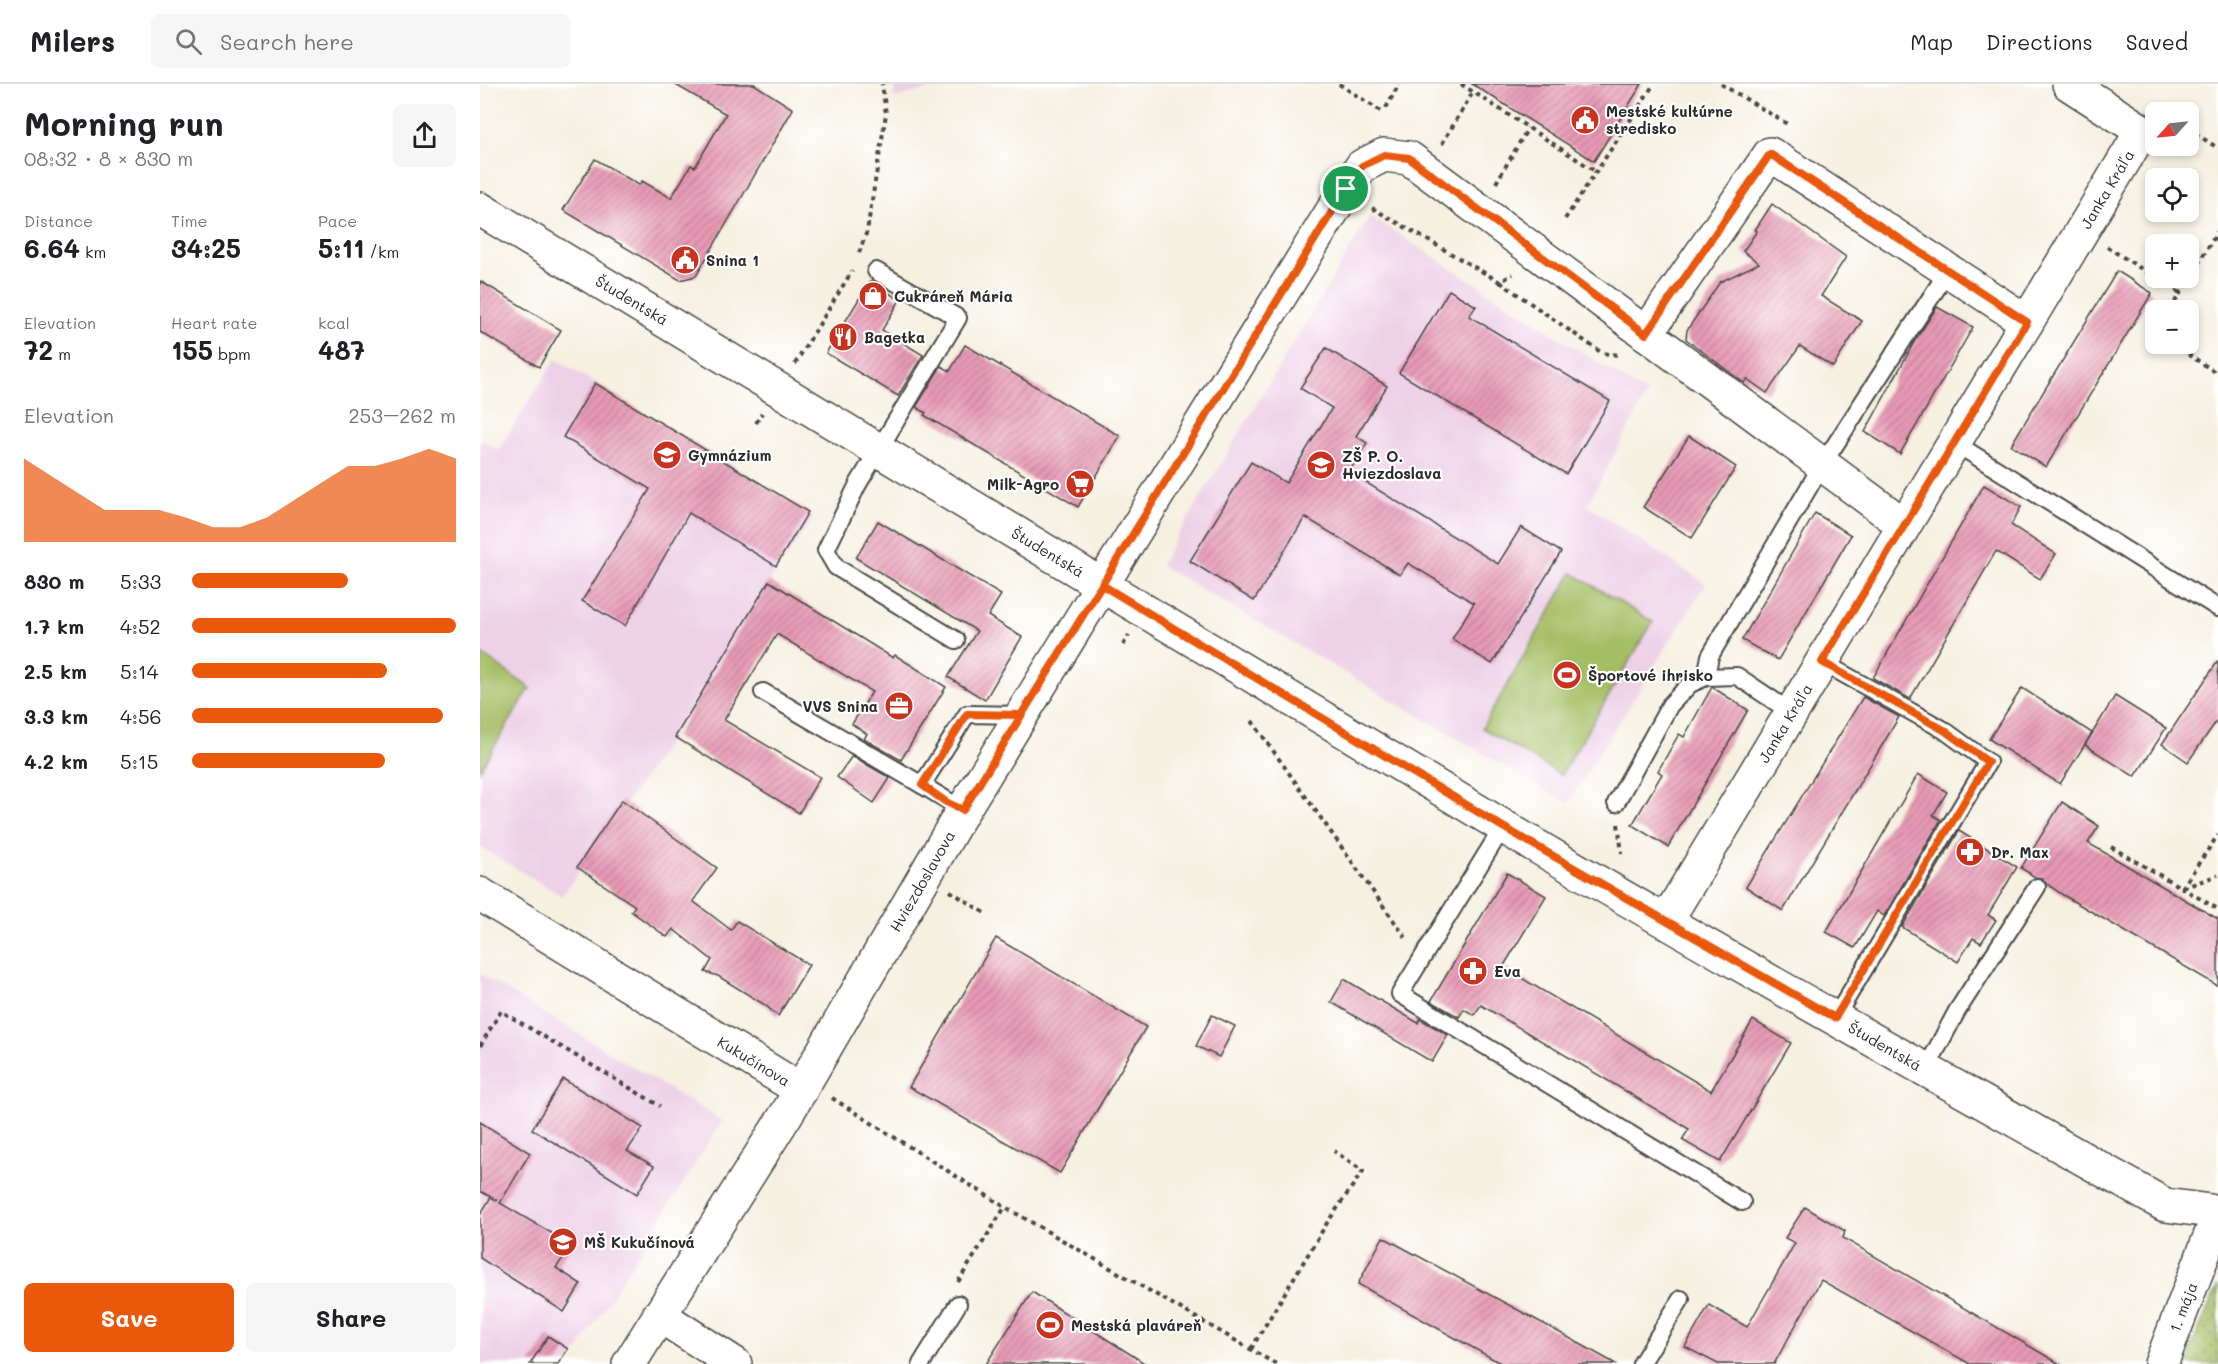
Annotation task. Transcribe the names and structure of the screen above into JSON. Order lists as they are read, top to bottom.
{
  "streets": {
    "street": [
      "Janka Kráľa",
      "Študentská",
      "Hviezdoslavova",
      "Kukučínova",
      "1. mája"
    ]
  },
  "crossings": [
    ["Janka Kráľa", "Študentská"],
    ["Študentská", "Hviezdoslavova"],
    ["Študentská", "1. mája"],
    ["Hviezdoslavova", "Kukučínova"]
  ],
  "places": {
    "public building": ["Mestské kultúrne stredisko", "Snina 1"],
    "shop": ["Cukráreň Mária"],
    "restaurant": ["Bagetka"],
    "school or university": ["Gymnázium", "ZŠ P. O. Hviezdoslava", "MŠ Kukučínová"],
    "supermarket": ["Milk-Agro"],
    "sports": ["Športové ihrisko", "Mestská plaváreň"],
    "office": ["VVS Snina"],
    "pharmacy": ["Dr. Max", "Eva"]
  },
  "north": "bottom left",
  "page": {
    "header": "Milers",
    "search": "Search here",
    "nav": ["Map", "Directions", "Saved"],
    "heading": ["Morning run", "08:32 · 8 × 830 m"],
    "map_buttons": ["+", "−"],
    "stats": [
      ["Distance", "6.64 km"],
      ["Time", "34:25"],
      ["Pace", "5:11 /km"],
      ["Elevation", "72 m"],
      ["Heart rate", "155 bpm"],
      ["kcal", "487"]
    ],
    "chart": ["Elevation", "253–262 m"],
    "list": [
      {
        "name": "830 m",
        "note": "5:33"
      },
      {
        "name": "1.7 km",
        "note": "4:52"
      },
      {
        "name": "2.5 km",
        "note": "5:14"
      },
      {
        "name": "3.3 km",
        "note": "4:56"
      },
      {
        "name": "4.2 km",
        "note": "5:15"
      }
    ],
    "buttons": ["Save", "Share"]
  }
}
